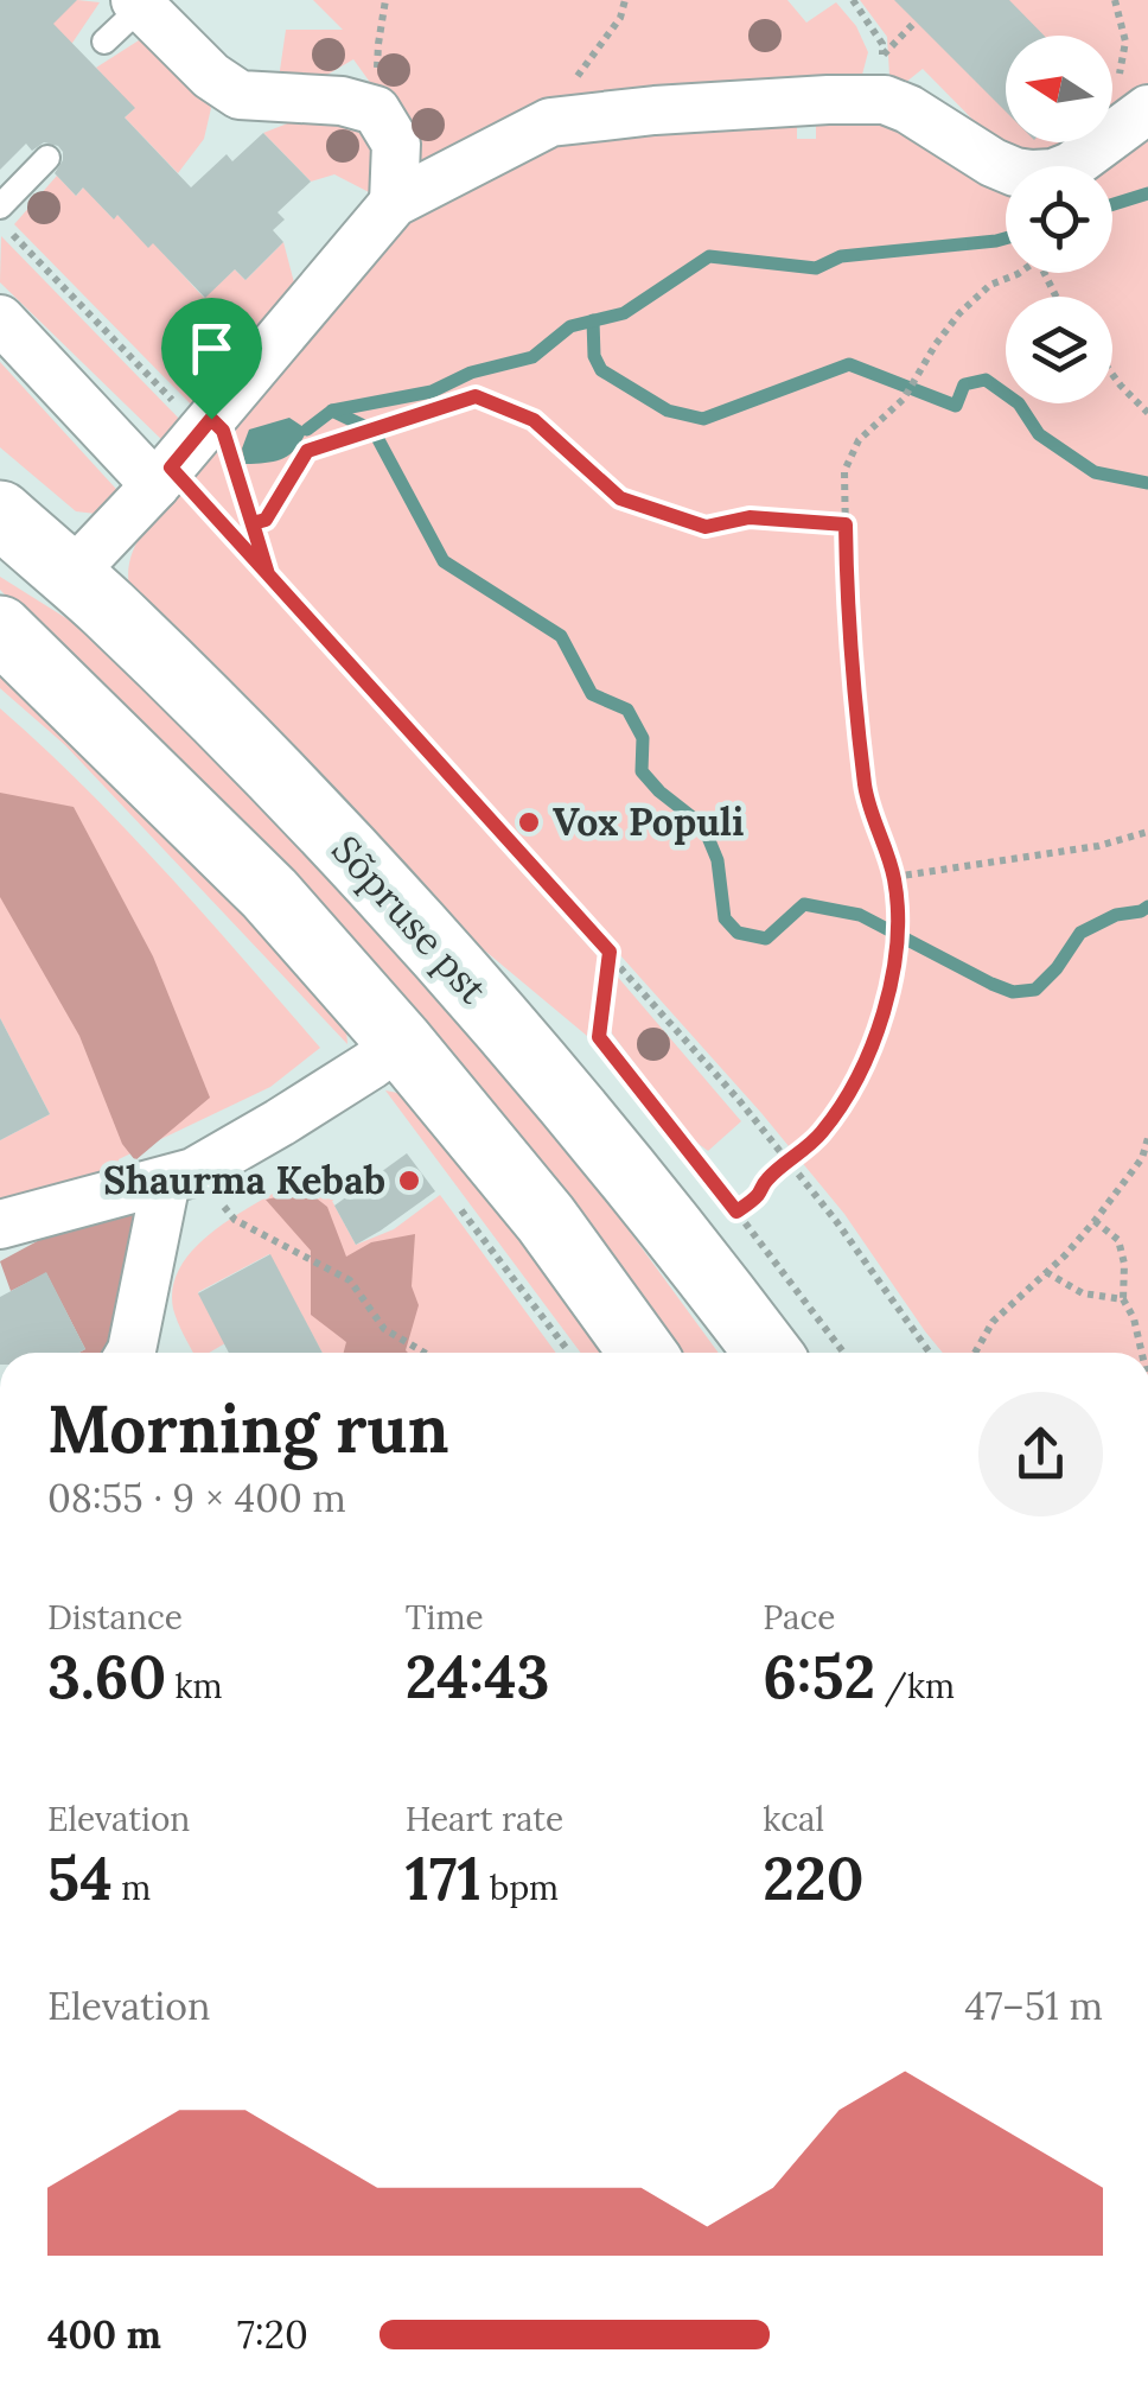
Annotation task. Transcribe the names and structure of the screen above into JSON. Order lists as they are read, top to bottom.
{
  "streets": {
    "main road": ["Sõpruse pst"]
  },
  "places": ["Vox Populi", "Shaurma Kebab"],
  "north": "left",
  "page": {
    "heading": ["Morning run", "08:55 · 9 × 400 m"],
    "stats": [
      ["Distance", "3.60 km"],
      ["Time", "24:43"],
      ["Pace", "6:52 /km"],
      ["Elevation", "54 m"],
      ["Heart rate", "171 bpm"],
      ["kcal", "220"]
    ],
    "chart": ["Elevation", "47–51 m"],
    "list": [
      {
        "name": "400 m",
        "note": "7:20"
      }
    ]
  }
}
